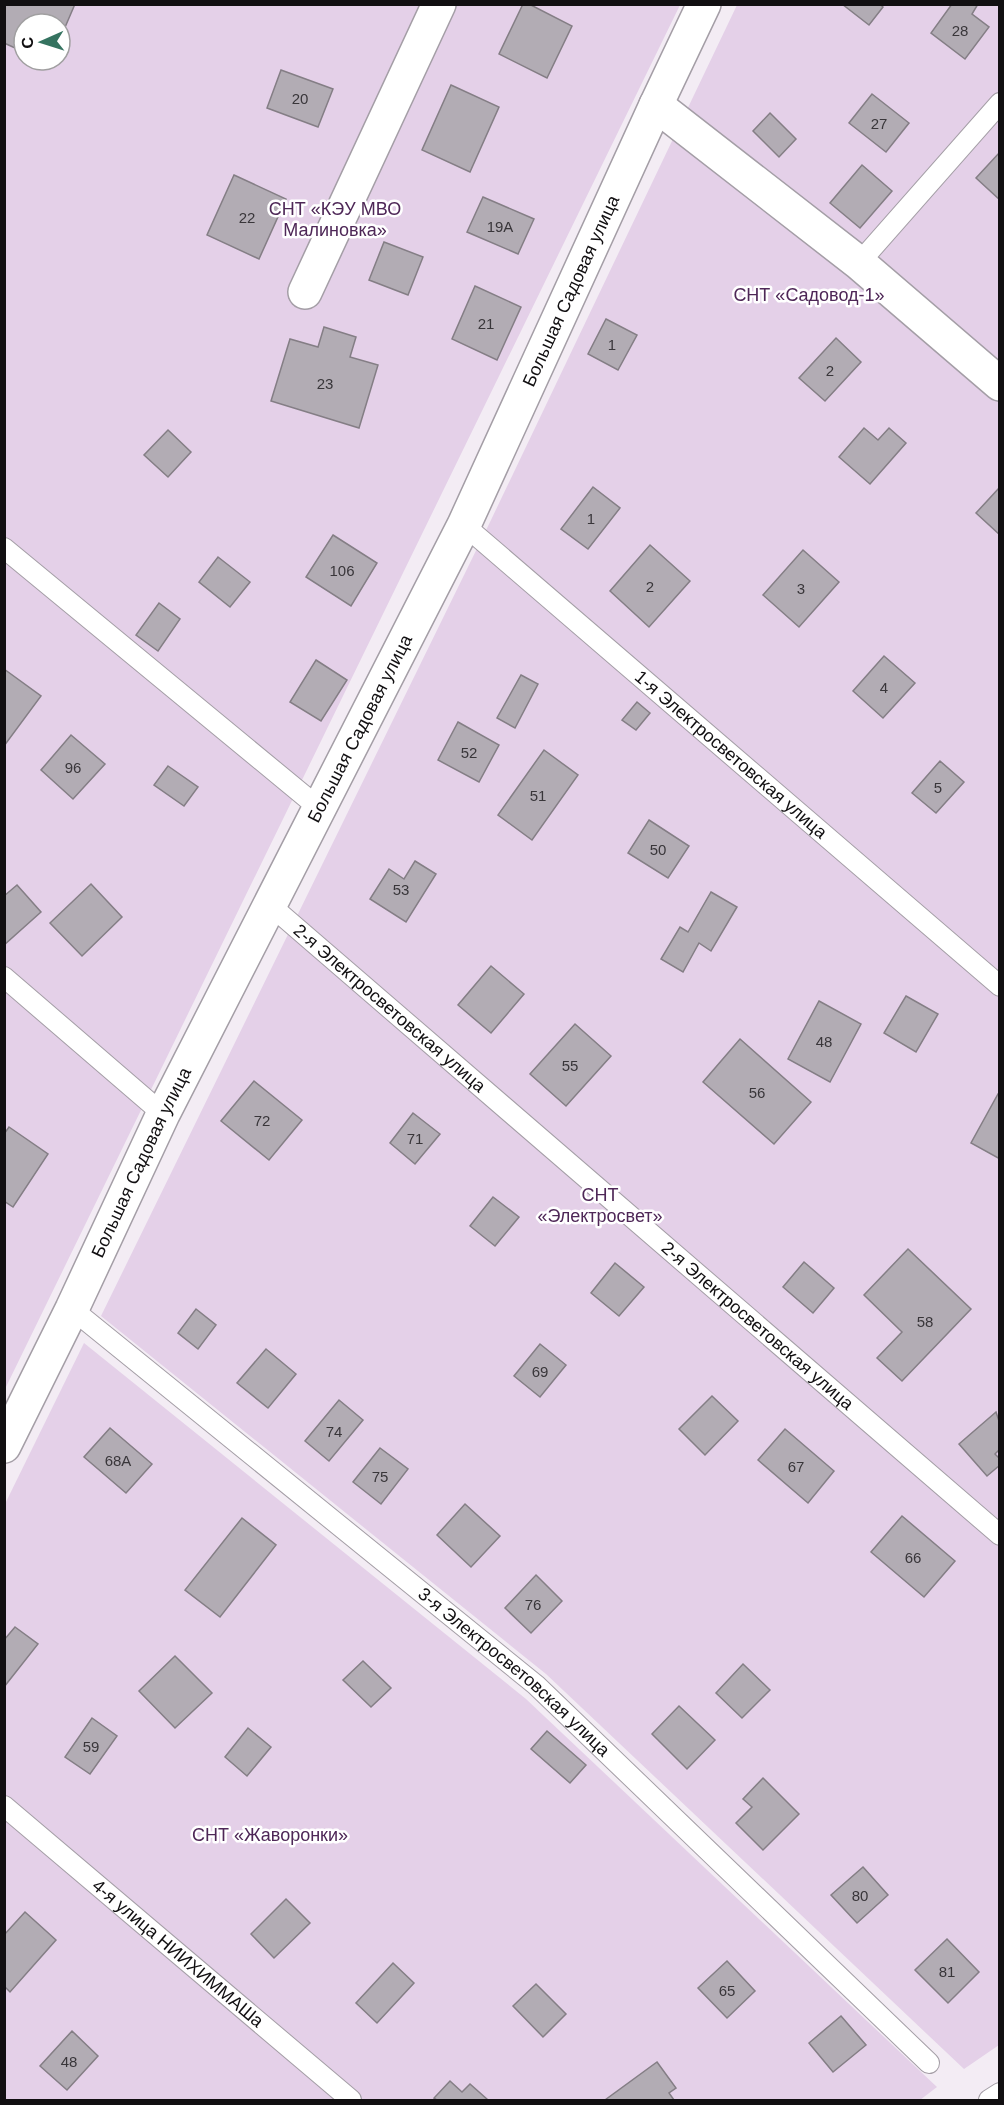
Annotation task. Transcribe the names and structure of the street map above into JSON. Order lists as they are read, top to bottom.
{
  "streets": {
    "street": ["Большая Садовая улица"],
    "lane": [
      "1-я Электросветовская улица",
      "2-я Электросветовская улица",
      "3-я Электросветовская улица",
      "4-я улица НИИХИММАШа"
    ]
  },
  "crossings": [
    ["Большая Садовая улица", "1-я Электросветовская улица"],
    ["Большая Садовая улица", "2-я Электросветовская улица"],
    ["Большая Садовая улица", "3-я Электросветовская улица"]
  ],
  "parks": [
    "СНТ «КЭУ МВО Малиновка»",
    "СНТ «Садовод-1»",
    "СНТ «Электросвет»",
    "СНТ «Жаворонки»"
  ],
  "house_numbers": [
    "28",
    "20",
    "27",
    "22",
    "19А",
    "21",
    "1",
    "2",
    "23",
    "1",
    "106",
    "2",
    "3",
    "4",
    "52",
    "96",
    "5",
    "51",
    "50",
    "53",
    "48",
    "55",
    "56",
    "72",
    "71",
    "58",
    "69",
    "74",
    "68А",
    "67",
    "75",
    "66",
    "76",
    "59",
    "80",
    "81",
    "65",
    "48"
  ],
  "north": "left"
}
